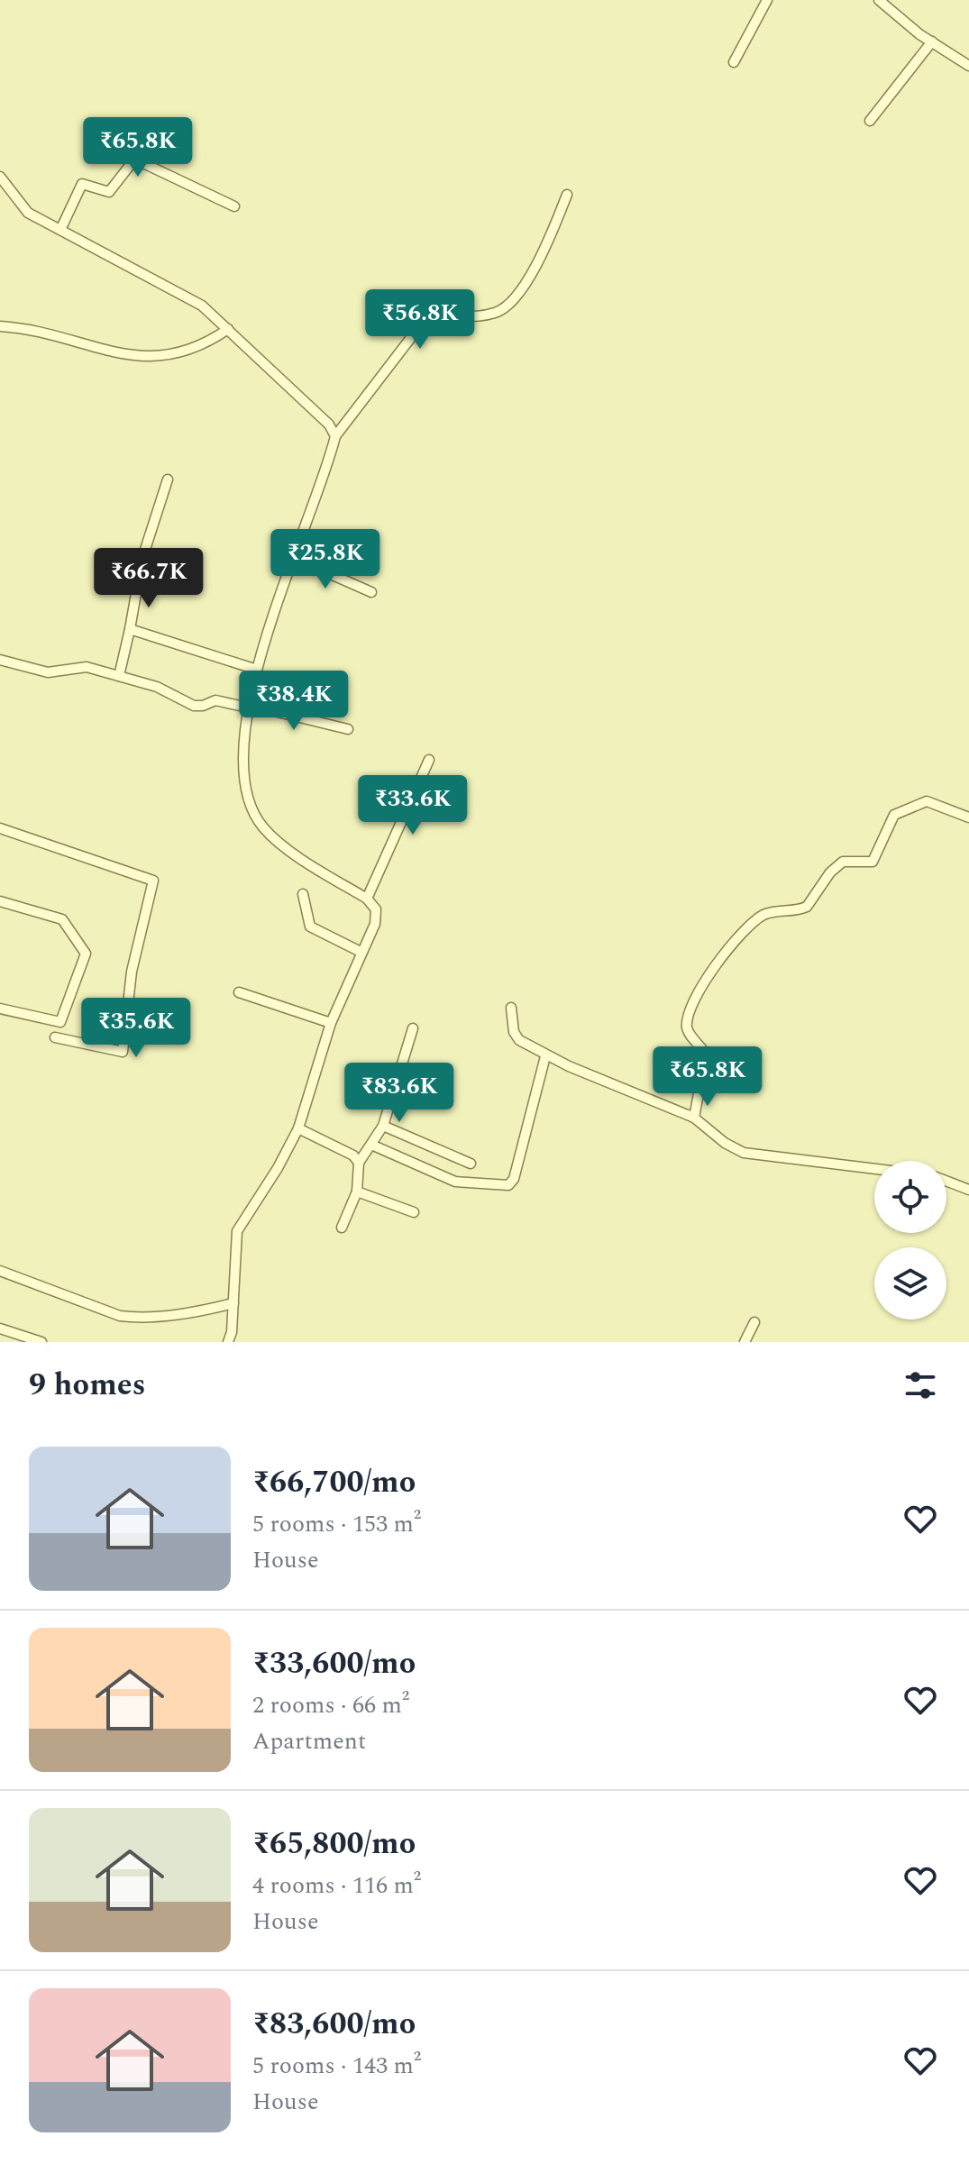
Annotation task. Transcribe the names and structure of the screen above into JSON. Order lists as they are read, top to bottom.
{
  "page": {
    "price": [
      "₹65.8K",
      "₹56.8K",
      "₹25.8K",
      "₹66.7K",
      "₹38.4K",
      "₹33.6K",
      "₹35.6K",
      "₹65.8K",
      "₹83.6K"
    ],
    "heading": "9 homes",
    "list": [
      {
        "name": "₹66,700/mo",
        "note": "5 rooms · 153 m² · House"
      },
      {
        "name": "₹33,600/mo",
        "note": "2 rooms · 66 m² · Apartment"
      },
      {
        "name": "₹65,800/mo",
        "note": "4 rooms · 116 m² · House"
      },
      {
        "name": "₹83,600/mo",
        "note": "5 rooms · 143 m² · House"
      }
    ]
  }
}
